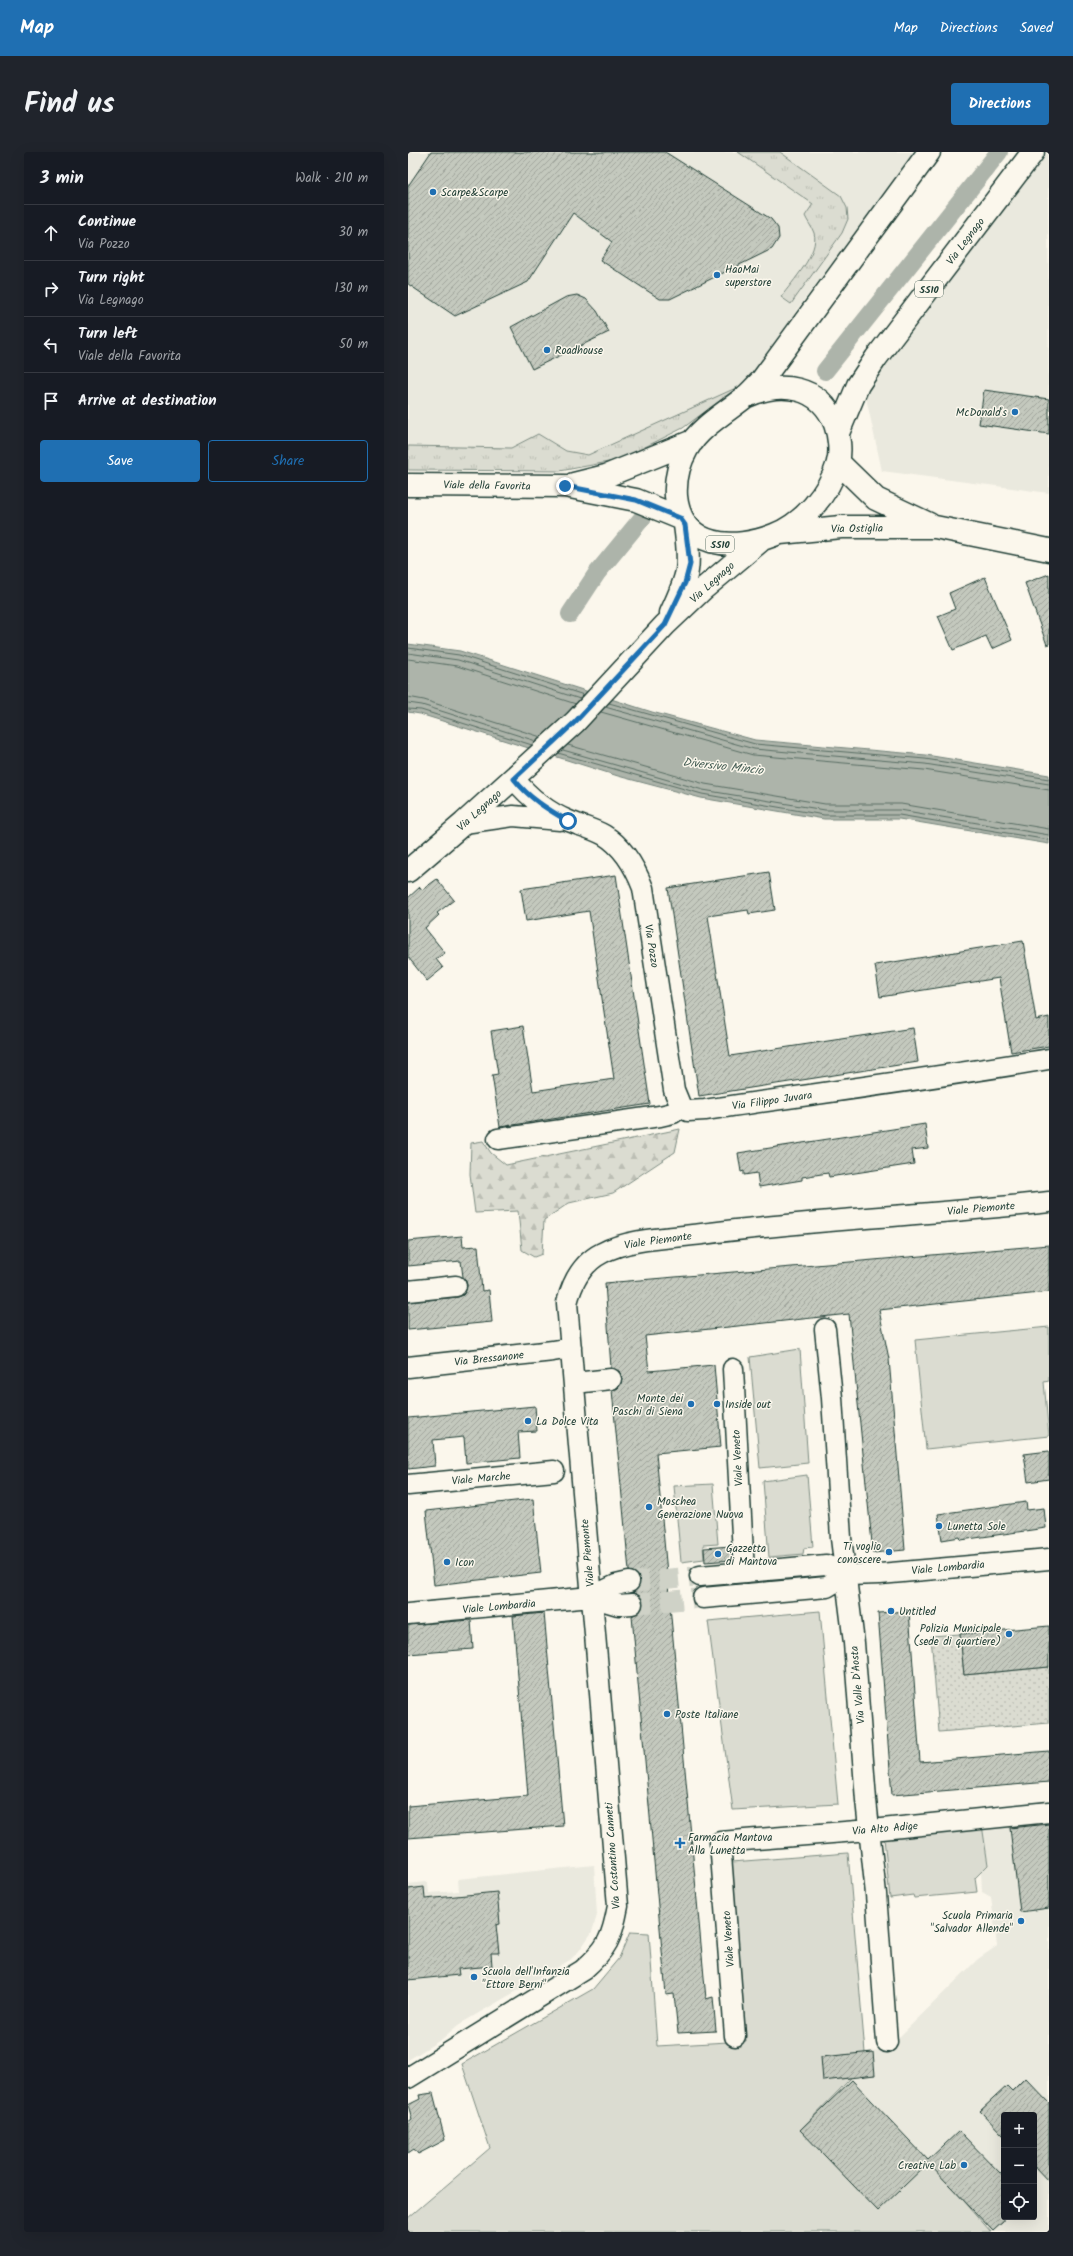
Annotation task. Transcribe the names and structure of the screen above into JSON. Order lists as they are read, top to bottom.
{
  "streets": {
    "main road": [
      "Via Legnago",
      "SS10",
      "Viale della Favorita",
      "Via Ostiglia"
    ],
    "street": [
      "Via Pozzo",
      "Via Filippo Juvara",
      "Viale Piemonte",
      "Via Bressanone",
      "Viale Veneto",
      "Viale Marche",
      "Viale Lombardia",
      "Via Valle D'Aosta",
      "Via Alto Adige",
      "Via Costantino Canneti"
    ]
  },
  "crossings": [
    ["Via Legnago", "Viale della Favorita"],
    ["Via Legnago", "Via Ostiglia"],
    ["Via Legnago", "Via Pozzo"],
    ["Via Pozzo", "Via Filippo Juvara"],
    ["Viale Piemonte", "Via Bressanone"],
    ["Viale Piemonte", "Viale Lombardia"],
    ["Viale Piemonte", "Via Costantino Canneti"],
    ["Viale Veneto", "Viale Lombardia"],
    ["Viale Veneto", "Via Alto Adige"],
    ["Viale Lombardia", "Via Valle D'Aosta"],
    ["Viale Lombardia", "Via Costantino Canneti"],
    ["Via Valle D'Aosta", "Via Alto Adige"]
  ],
  "water": ["Diversivo Mincio"],
  "places": {
    "other": [
      "Scarpe&Scarpe",
      "HaoMai superstore",
      "Roadhouse",
      "McDonald's",
      "Monte dei Paschi di Siena",
      "Inside out",
      "La Dolce Vita",
      "Moschea Generazione Nuova",
      "Lunetta Sole",
      "Ti voglio conoscere",
      "Gazzetta di Mantova",
      "Icon",
      "Untitled",
      "Polizia Municipale (sede di quartiere)",
      "Poste Italiane",
      "Scuola Primaria \"Salvador Allende\"",
      "Scuola dell'Infanzia \"Ettore Berni\"",
      "Creative Lab"
    ],
    "health": ["Farmacia Mantova Alla Lunetta"]
  },
  "page": {
    "header": "Map",
    "nav": ["Map", "Directions", "Saved"],
    "title": "Find us",
    "buttons": [
      "Directions",
      ["Save", "Share"]
    ],
    "heading": ["3 min", "Walk · 210 m"],
    "list": [
      ["Continue", "Via Pozzo", "30 m"],
      ["Turn right", "Via Legnago", "130 m"],
      ["Turn left", "Viale della Favorita", "50 m"],
      "Arrive at destination"
    ],
    "map_buttons": ["+", "−"]
  }
}
